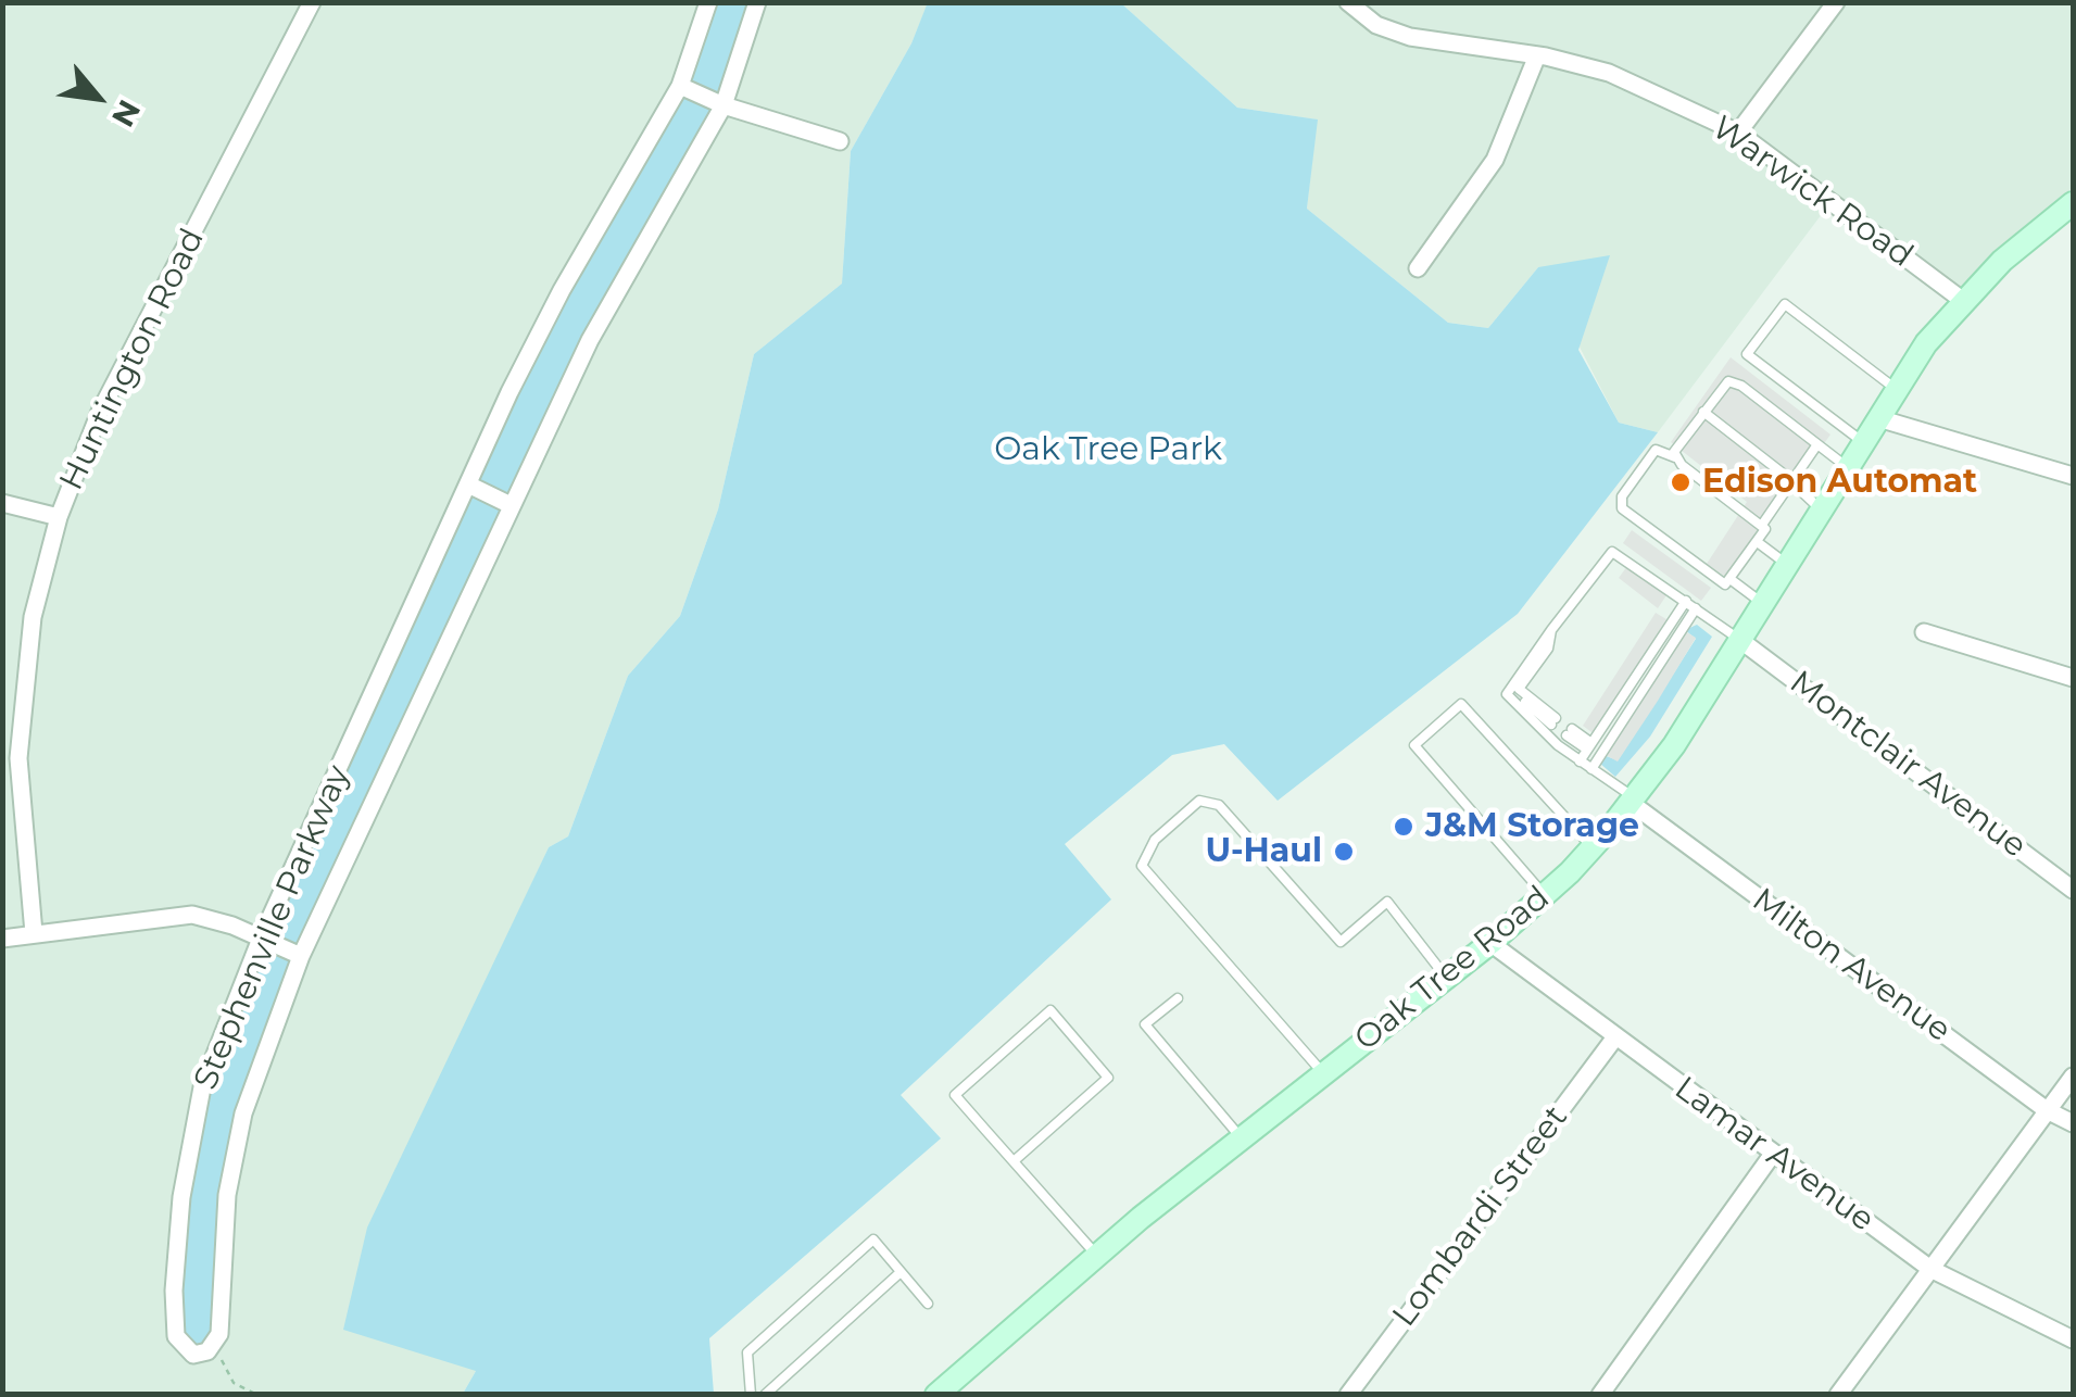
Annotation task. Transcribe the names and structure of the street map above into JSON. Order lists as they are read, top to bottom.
{
  "streets": {
    "main road": ["Oak Tree Road"],
    "street": [
      "Warwick Road",
      "Huntington Road",
      "Montclair Avenue",
      "Stephenville Parkway",
      "Milton Avenue",
      "Lamar Avenue",
      "Lombardi Street"
    ]
  },
  "crossings": [
    ["Warwick Road", "Oak Tree Road"],
    ["Montclair Avenue", "Oak Tree Road"],
    ["Milton Avenue", "Oak Tree Road"],
    ["Oak Tree Road", "Lamar Avenue"],
    ["Lamar Avenue", "Lombardi Street"]
  ],
  "parks": ["Oak Tree Park"],
  "places": ["Edison Automat", "J&M Storage", "U-Haul"],
  "north": "bottom right"
}
